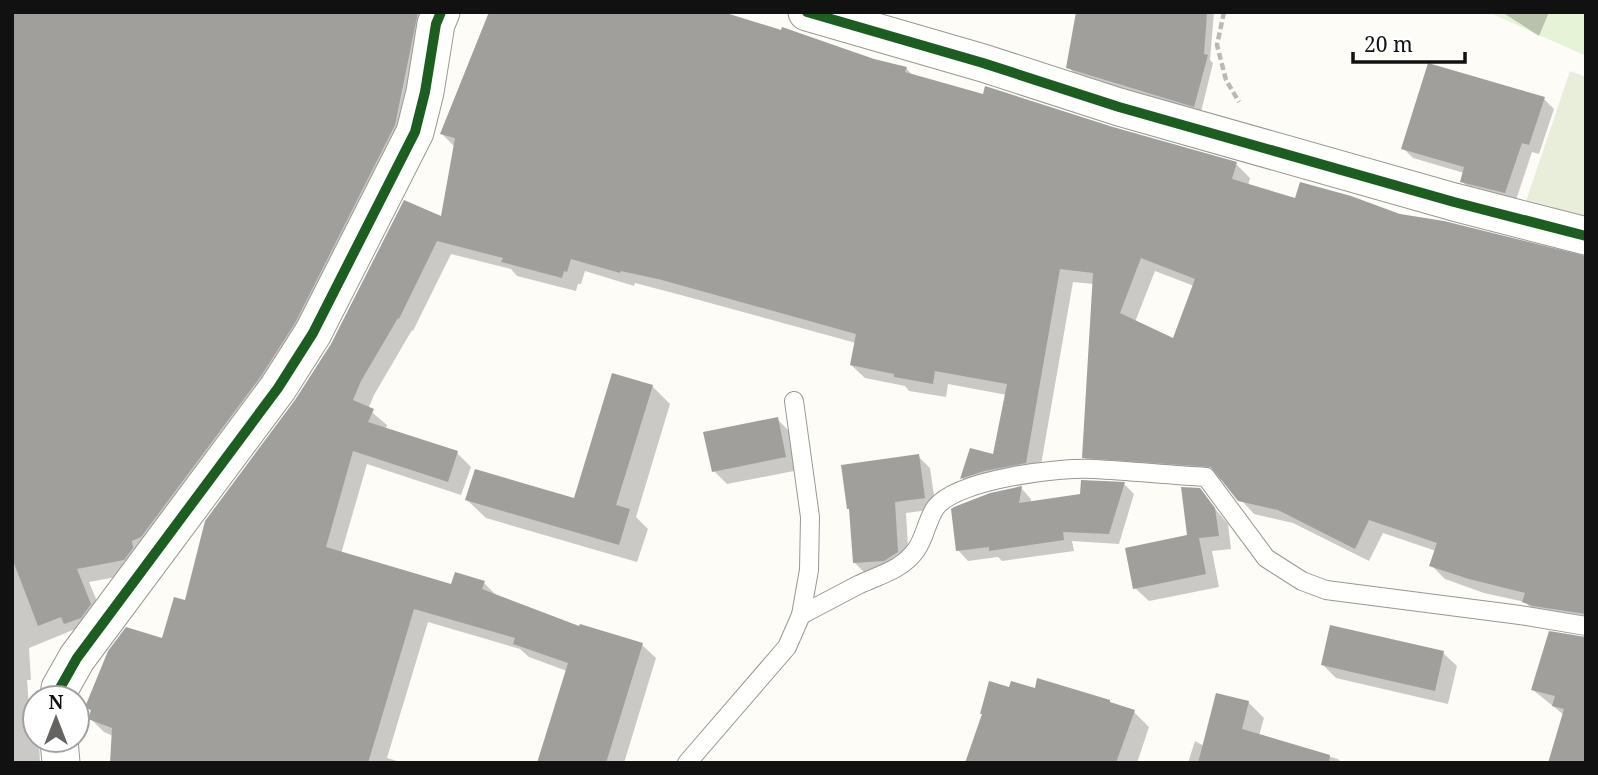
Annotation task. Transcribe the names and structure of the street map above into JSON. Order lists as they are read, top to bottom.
{
  "scale_bar": "20 m",
  "north": "top"
}
